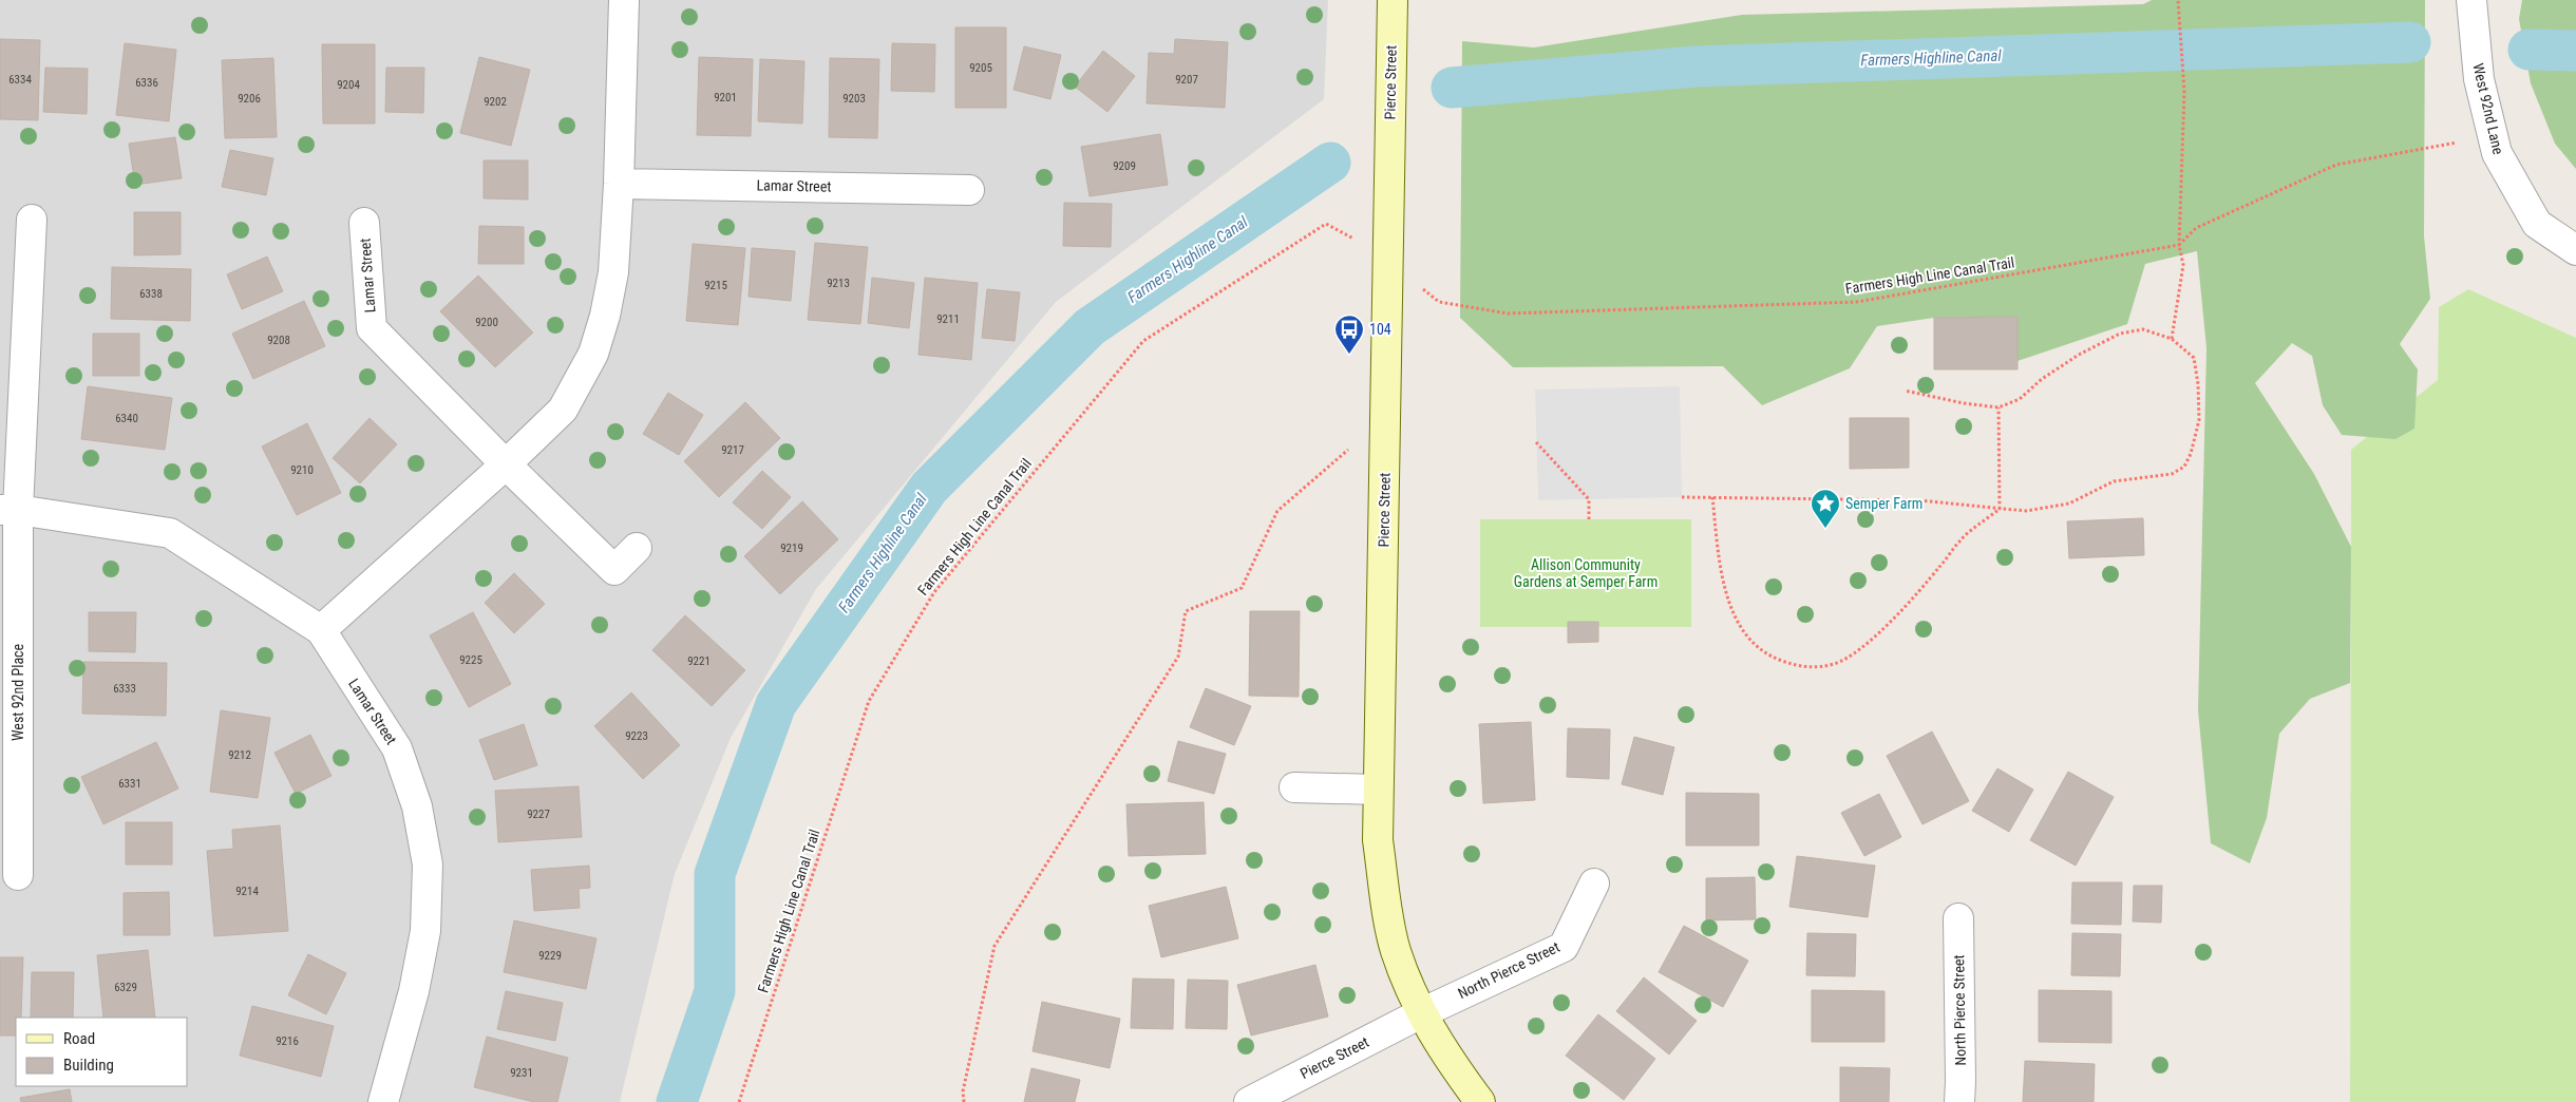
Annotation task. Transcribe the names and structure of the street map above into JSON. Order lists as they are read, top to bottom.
{
  "streets": {
    "street": [
      "Pierce Street",
      "West 92nd Lane",
      "Lamar Street",
      "West 92nd Place",
      "North Pierce Street"
    ],
    "path": ["Farmers High Line Canal Trail"]
  },
  "crossings": [
    ["Pierce Street", "North Pierce Street"]
  ],
  "water": ["Farmers Highline Canal"],
  "parks": ["Allison Community Gardens at Semper Farm"],
  "places": {
    "bus stop": ["104"],
    "place": ["Semper Farm"]
  },
  "house_numbers": [
    "9205",
    "6334",
    "9207",
    "6336",
    "9204",
    "9201",
    "9206",
    "9203",
    "9202",
    "9209",
    "9213",
    "9215",
    "6338",
    "9211",
    "9200",
    "9208",
    "6340",
    "9217",
    "9210",
    "9219",
    "9225",
    "9221",
    "6333",
    "9223",
    "9212",
    "6331",
    "9227",
    "9214",
    "9229",
    "6329",
    "9216",
    "9231"
  ],
  "legend": ["Road", "Building"]
}
